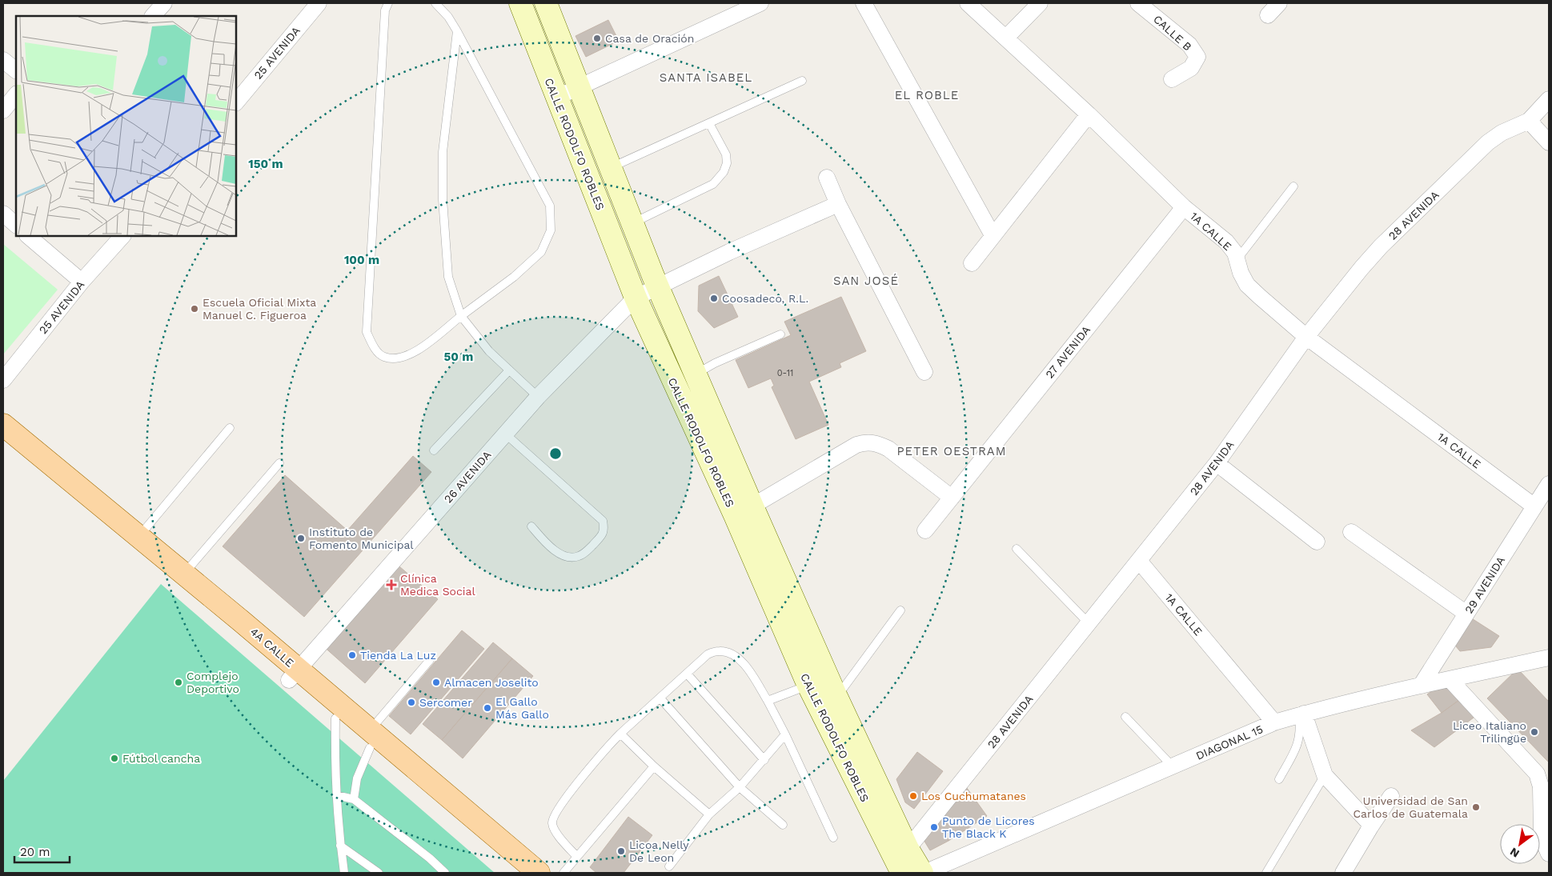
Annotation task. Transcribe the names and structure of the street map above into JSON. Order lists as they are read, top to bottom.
{
  "streets": {
    "main road": ["CALLE RODOLFO ROBLES", "4A CALLE"],
    "street": [
      "CALLE B",
      "25 AVENIDA",
      "28 AVENIDA",
      "1A CALLE",
      "27 AVENIDA",
      "26 AVENIDA",
      "29 AVENIDA",
      "DIAGONAL 15"
    ]
  },
  "crossings": [
    ["CALLE RODOLFO ROBLES", "28 AVENIDA"],
    ["CALLE RODOLFO ROBLES", "26 AVENIDA"],
    ["CALLE RODOLFO ROBLES", "DIAGONAL 15"],
    ["28 AVENIDA", "1A CALLE"],
    ["1A CALLE", "27 AVENIDA"],
    ["1A CALLE", "29 AVENIDA"],
    ["1A CALLE", "DIAGONAL 15"],
    ["26 AVENIDA", "4A CALLE"],
    ["29 AVENIDA", "DIAGONAL 15"]
  ],
  "districts": [
    "SANTA ISABEL",
    "EL ROBLE",
    "SAN JOSÉ",
    "PETER OESTRAM"
  ],
  "places": {
    "other": [
      "Casa de Oración",
      "Coosadeco, R.L.",
      "Escuela Oficial Mixta Manuel C. Figueroa",
      "Instituto de Fomento Municipal",
      "Tienda La Luz",
      "Complejo Deportivo",
      "Almacen Joselito",
      "Sercomer",
      "El Gallo Más Gallo",
      "Liceo Italiano Trilingüe",
      "Fútbol cancha",
      "Los Cuchumatanes",
      "Universidad de San Carlos de Guatemala",
      "Punto de Licores The Black K",
      "Licoa Nelly De Leon"
    ],
    "health": ["Clínica Medica Social"]
  },
  "house_numbers": ["0-11"],
  "scale_bar": "20 m",
  "north": "bottom left",
  "rings": ["150 m", "100 m", "50 m"]
}
